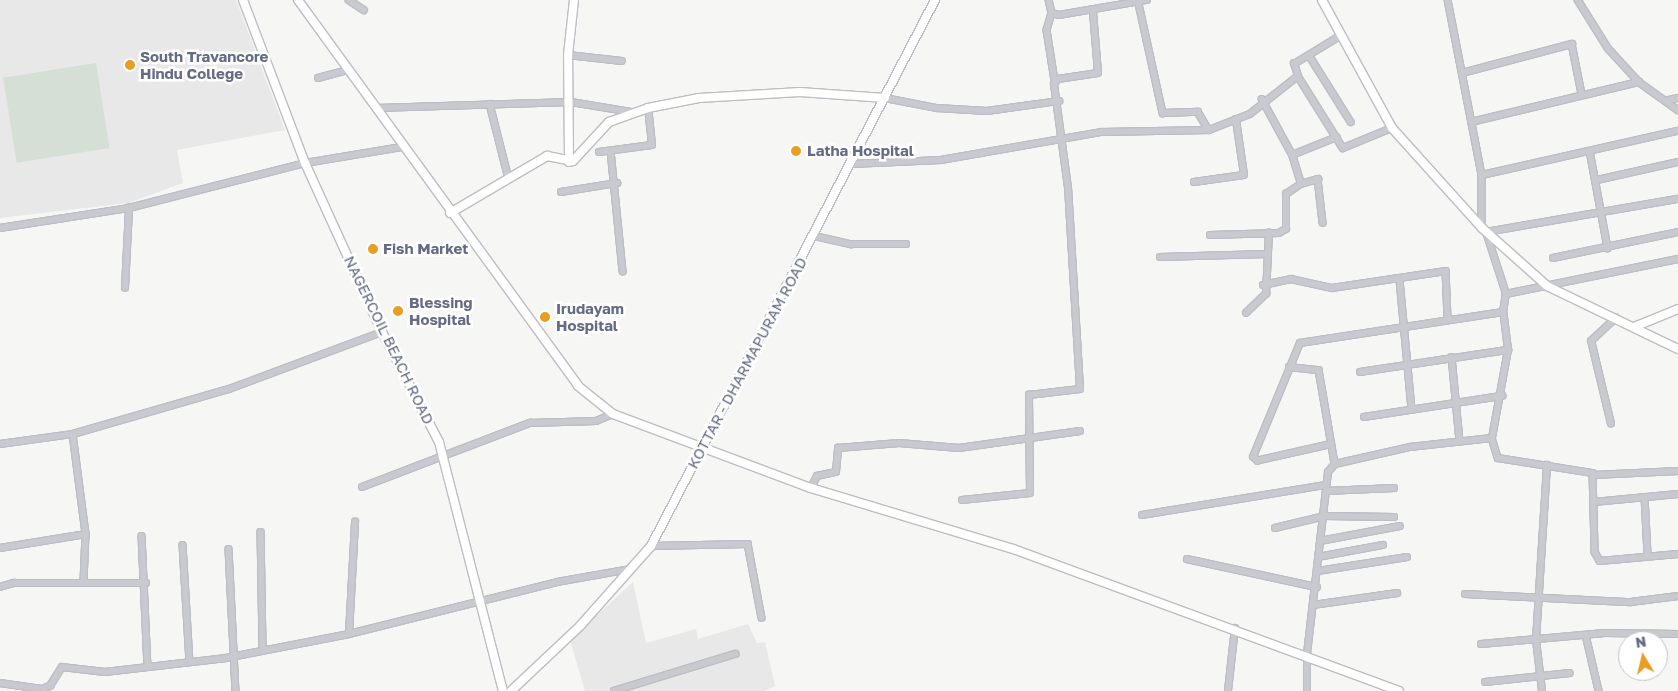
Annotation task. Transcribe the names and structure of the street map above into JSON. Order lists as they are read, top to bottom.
{
  "streets": {
    "main road": ["NAGERCOIL BEACH ROAD", "KOTTAR - DHARMAPURAM ROAD"]
  },
  "places": [
    "South Travancore Hindu College",
    "Latha Hospital",
    "Fish Market",
    "Blessing Hospital",
    "Irudayam Hospital"
  ],
  "north": "top"
}
